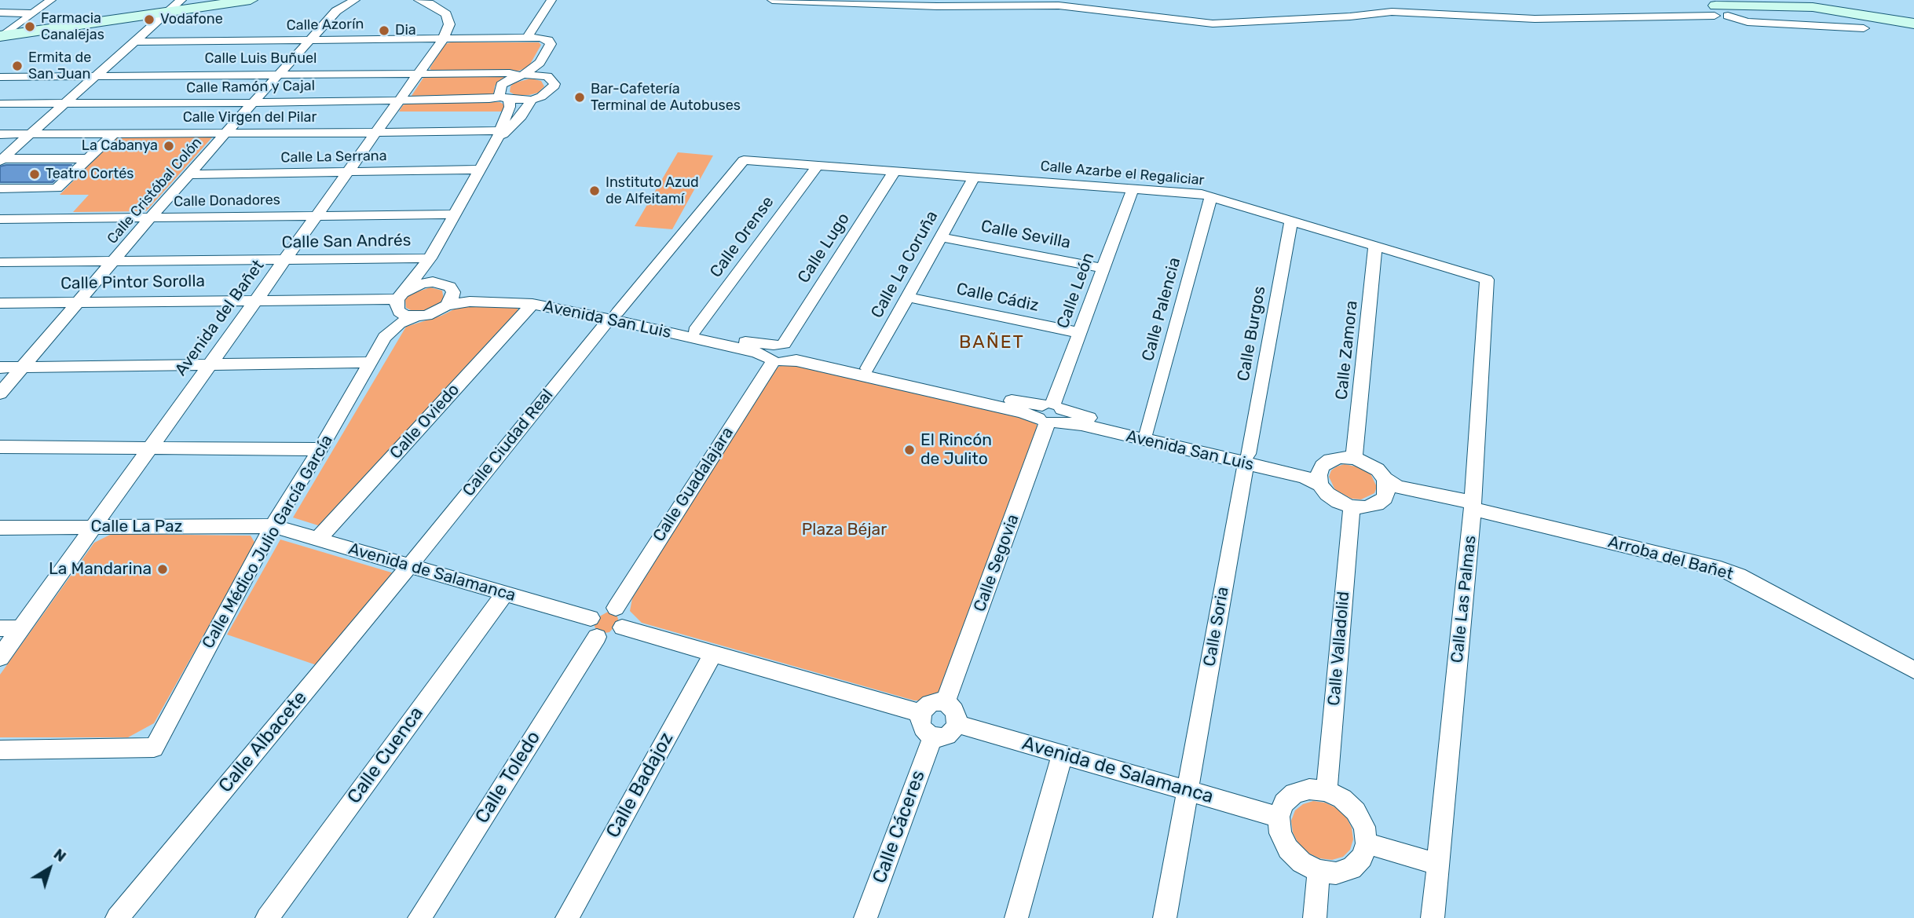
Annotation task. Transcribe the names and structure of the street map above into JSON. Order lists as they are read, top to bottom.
{
  "streets": {
    "street": [
      "Calle Azorín",
      "Calle Luis Buñuel",
      "Calle Ramón y Cajal",
      "Calle Virgen del Pilar",
      "Calle La Serrana",
      "Calle Azarbe el Regaliciar",
      "Calle Cristóbal Colón",
      "Calle Donadores",
      "Calle Sevilla",
      "Calle Orense",
      "Calle San Andrés",
      "Calle Lugo",
      "Calle La Coruña",
      "Calle Pintor Sorolla",
      "Calle León",
      "Calle Cádiz",
      "Calle Palencia",
      "Avenida del Bañet",
      "Avenida San Luis",
      "Calle Burgos",
      "Calle Zamora",
      "Calle Oviedo",
      "Calle Ciudad Real",
      "Calle Guadalajara",
      "Calle La Paz",
      "Calle Médico Julio García García",
      "Arroba del Bañet",
      "Calle Segovia",
      "Avenida de Salamanca",
      "Calle Las Palmas",
      "Calle Soria",
      "Calle Valladolid",
      "Calle Albacete",
      "Calle Cuenca",
      "Calle Toledo",
      "Calle Badajoz",
      "Calle Cáceres"
    ]
  },
  "crossings": [
    ["Calle Azorín", "Calle Luis Buñuel"],
    ["Calle Azorín", "Calle Cristóbal Colón"],
    ["Calle Azorín", "Avenida del Bañet"],
    ["Calle Luis Buñuel", "Calle Cristóbal Colón"],
    ["Calle Luis Buñuel", "Avenida del Bañet"],
    ["Calle Luis Buñuel", "Calle Médico Julio García García"],
    ["Calle Ramón y Cajal", "Calle Cristóbal Colón"],
    ["Calle Ramón y Cajal", "Avenida del Bañet"],
    ["Calle Ramón y Cajal", "Calle Médico Julio García García"],
    ["Calle Virgen del Pilar", "Calle Cristóbal Colón"],
    ["Calle Virgen del Pilar", "Avenida del Bañet"],
    ["Calle Virgen del Pilar", "Calle Médico Julio García García"],
    ["Calle La Serrana", "Calle Cristóbal Colón"],
    ["Calle La Serrana", "Avenida del Bañet"],
    ["Calle La Serrana", "Calle Médico Julio García García"],
    ["Calle Azarbe el Regaliciar", "Calle Orense"],
    ["Calle Azarbe el Regaliciar", "Calle Lugo"],
    ["Calle Azarbe el Regaliciar", "Calle La Coruña"],
    ["Calle Azarbe el Regaliciar", "Calle León"],
    ["Calle Azarbe el Regaliciar", "Calle Palencia"],
    ["Calle Azarbe el Regaliciar", "Calle Burgos"],
    ["Calle Azarbe el Regaliciar", "Calle Zamora"],
    ["Calle Azarbe el Regaliciar", "Calle Ciudad Real"],
    ["Calle Azarbe el Regaliciar", "Calle Las Palmas"],
    ["Calle Cristóbal Colón", "Calle Donadores"],
    ["Calle Cristóbal Colón", "Calle San Andrés"],
    ["Calle Cristóbal Colón", "Calle Pintor Sorolla"],
    ["Calle Donadores", "Avenida del Bañet"],
    ["Calle Donadores", "Calle Médico Julio García García"],
    ["Calle Sevilla", "Calle La Coruña"],
    ["Calle Sevilla", "Calle León"],
    ["Calle Orense", "Avenida San Luis"],
    ["Calle San Andrés", "Avenida del Bañet"],
    ["Calle San Andrés", "Calle Médico Julio García García"],
    ["Calle Lugo", "Avenida San Luis"],
    ["Calle Lugo", "Calle Guadalajara"],
    ["Calle La Coruña", "Calle Cádiz"],
    ["Calle La Coruña", "Avenida San Luis"],
    ["Calle Pintor Sorolla", "Avenida del Bañet"],
    ["Calle Pintor Sorolla", "Calle Médico Julio García García"],
    ["Calle León", "Calle Cádiz"],
    ["Calle León", "Avenida San Luis"],
    ["Calle León", "Calle Segovia"],
    ["Calle Palencia", "Avenida San Luis"],
    ["Avenida del Bañet", "Calle La Paz"],
    ["Avenida San Luis", "Calle Burgos"],
    ["Avenida San Luis", "Calle Zamora"],
    ["Avenida San Luis", "Calle Oviedo"],
    ["Avenida San Luis", "Calle Ciudad Real"],
    ["Avenida San Luis", "Calle Guadalajara"],
    ["Avenida San Luis", "Calle Médico Julio García García"],
    ["Avenida San Luis", "Calle Segovia"],
    ["Avenida San Luis", "Calle Soria"],
    ["Avenida San Luis", "Calle Valladolid"],
    ["Calle Burgos", "Calle Soria"],
    ["Calle Zamora", "Calle Valladolid"],
    ["Calle Oviedo", "Avenida de Salamanca"],
    ["Calle Ciudad Real", "Avenida de Salamanca"],
    ["Calle Ciudad Real", "Calle Albacete"],
    ["Calle Guadalajara", "Avenida de Salamanca"],
    ["Calle Guadalajara", "Calle Toledo"],
    ["Calle La Paz", "Calle Médico Julio García García"],
    ["Calle La Paz", "Avenida de Salamanca"],
    ["Calle Médico Julio García García", "Avenida de Salamanca"],
    ["Arroba del Bañet", "Calle Las Palmas"],
    ["Calle Segovia", "Avenida de Salamanca"],
    ["Calle Segovia", "Calle Cáceres"],
    ["Avenida de Salamanca", "Calle Soria"],
    ["Avenida de Salamanca", "Calle Valladolid"],
    ["Avenida de Salamanca", "Calle Albacete"],
    ["Avenida de Salamanca", "Calle Cuenca"],
    ["Avenida de Salamanca", "Calle Toledo"],
    ["Avenida de Salamanca", "Calle Cáceres"]
  ],
  "districts": ["BAÑET"],
  "parks": ["Plaza Béjar"],
  "places": [
    "Vodafone",
    "Farmacia Canalejas",
    "Dia",
    "Ermita de San Juan",
    "Bar-Cafetería Terminal de Autobuses",
    "La Cabanya",
    "Teatro Cortés",
    "Instituto Azud de Alfeitamí",
    "El Rincón de Julito",
    "La Mandarina"
  ],
  "north": "top right"
}
